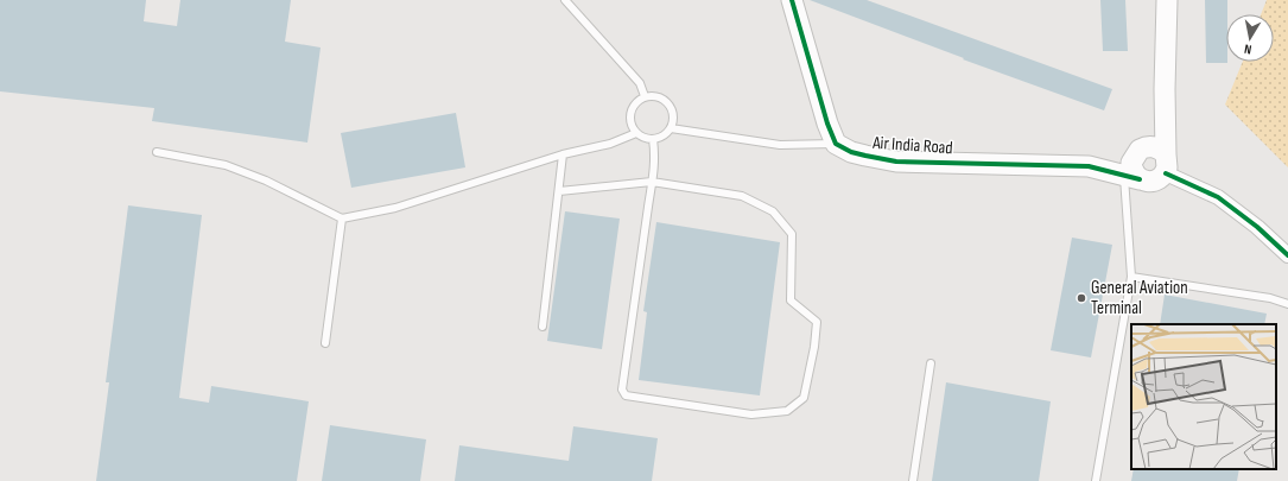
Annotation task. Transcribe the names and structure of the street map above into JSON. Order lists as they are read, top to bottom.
{
  "streets": {
    "street": ["Air India Road"]
  },
  "places": ["General Aviation Terminal"],
  "north": "bottom"
}
